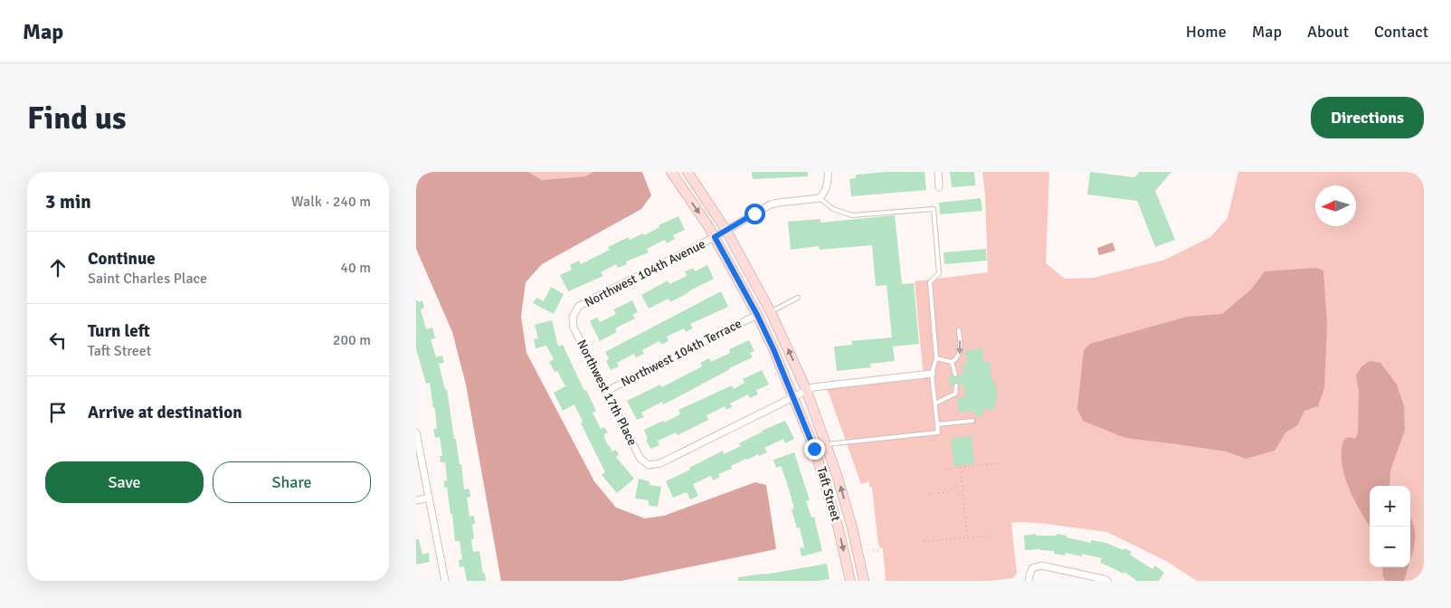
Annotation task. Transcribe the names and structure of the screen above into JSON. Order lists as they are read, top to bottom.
{
  "streets": {
    "street": [
      "Northwest 104th Avenue",
      "Northwest 104th Terrace",
      "Northwest 17th Place",
      "Taft Street"
    ]
  },
  "crossings": [
    ["Northwest 104th Avenue", "Northwest 17th Place"],
    ["Northwest 104th Avenue", "Taft Street"],
    ["Northwest 104th Terrace", "Northwest 17th Place"],
    ["Northwest 104th Terrace", "Taft Street"],
    ["Northwest 17th Place", "Taft Street"]
  ],
  "north": "left",
  "page": {
    "header": "Map",
    "nav": [
      "Home",
      "Map",
      "About",
      "Contact"
    ],
    "buttons": [
      "Directions",
      ["Save", "Share"]
    ],
    "title": "Find us",
    "heading": ["3 min", "Walk · 240 m"],
    "list": [
      ["Continue", "Saint Charles Place", "40 m"],
      ["Turn left", "Taft Street", "200 m"],
      "Arrive at destination"
    ],
    "map_buttons": ["+", "−"]
  }
}
